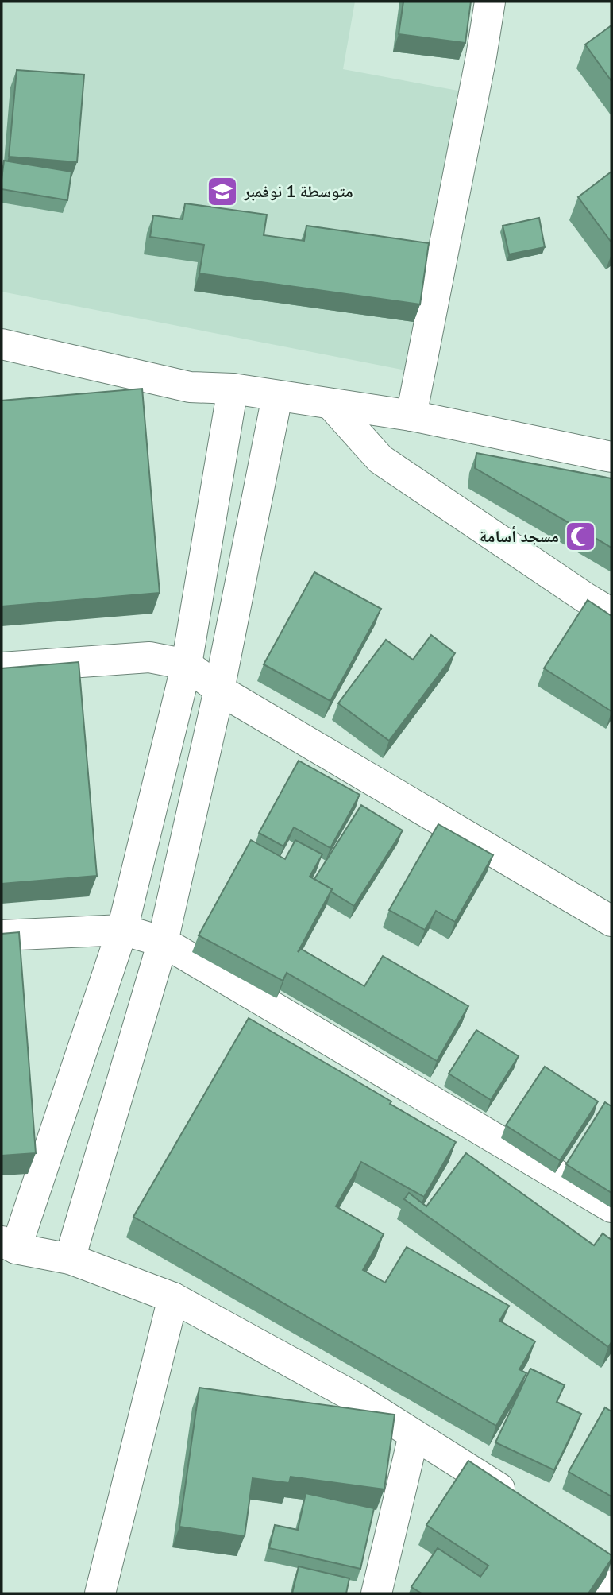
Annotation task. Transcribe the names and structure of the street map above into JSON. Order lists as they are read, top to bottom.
{
  "places": {
    "school or university": ["متوسطة 1 نوفمبر"],
    "mosque": ["مسجد أسامة"]
  }
}
